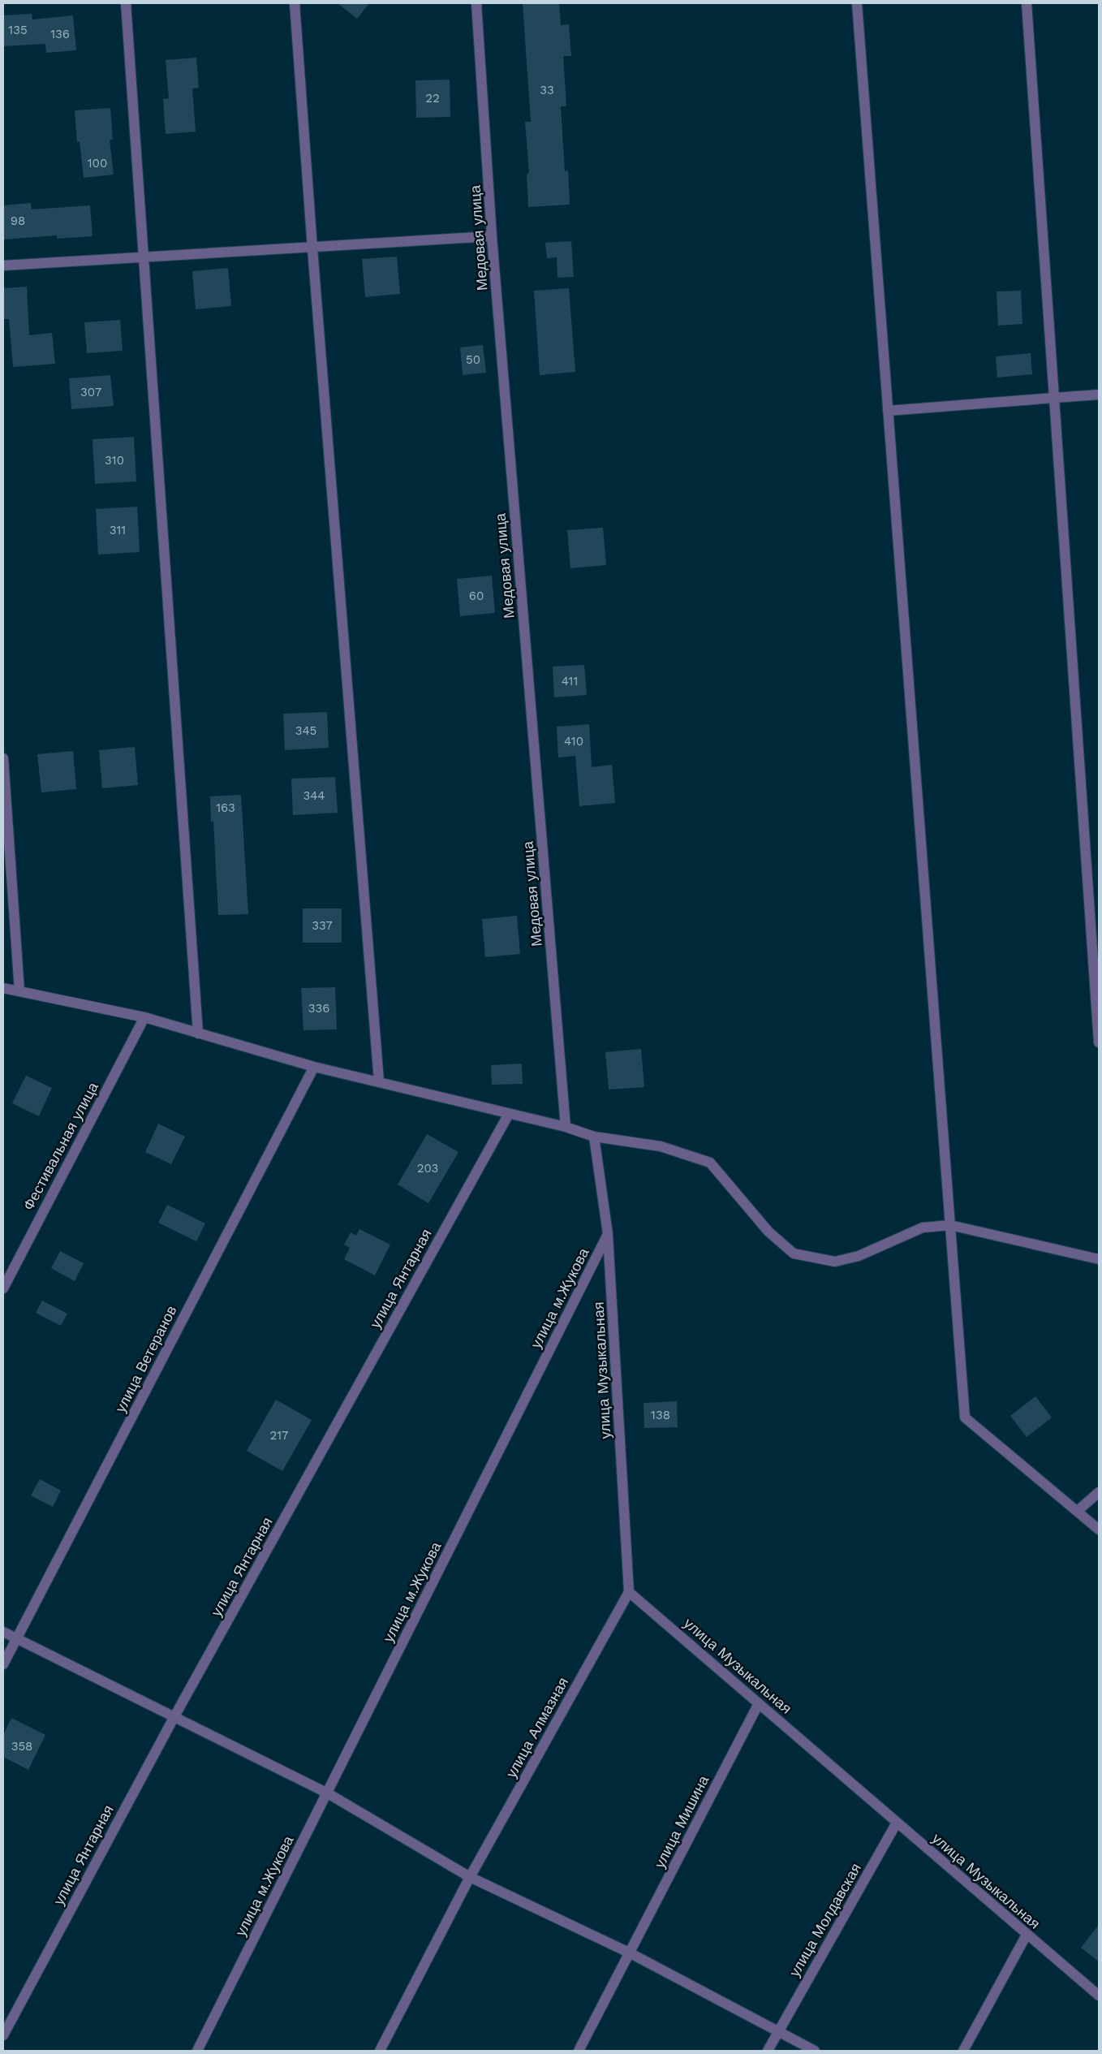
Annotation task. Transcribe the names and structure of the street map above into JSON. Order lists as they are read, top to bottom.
{
  "streets": {
    "street": [
      "Медовая улица",
      "Фестивальная улица",
      "улица Янтарная",
      "улица м.Жукова",
      "улица Ветеранов",
      "улица Музыкальная",
      "улица Алмазная",
      "улица Мишина",
      "улица Молдавская"
    ]
  },
  "crossings": [
    ["улица м.Жукова", "улица Музыкальная"],
    ["улица Музыкальная", "улица Алмазная"],
    ["улица Музыкальная", "улица Мишина"],
    ["улица Музыкальная", "улица Молдавская"]
  ],
  "house_numbers": [
    "135",
    "136",
    "33",
    "22",
    "100",
    "98",
    "50",
    "307",
    "310",
    "311",
    "60",
    "411",
    "345",
    "410",
    "344",
    "163",
    "337",
    "336",
    "203",
    "138",
    "217",
    "358"
  ]
}
